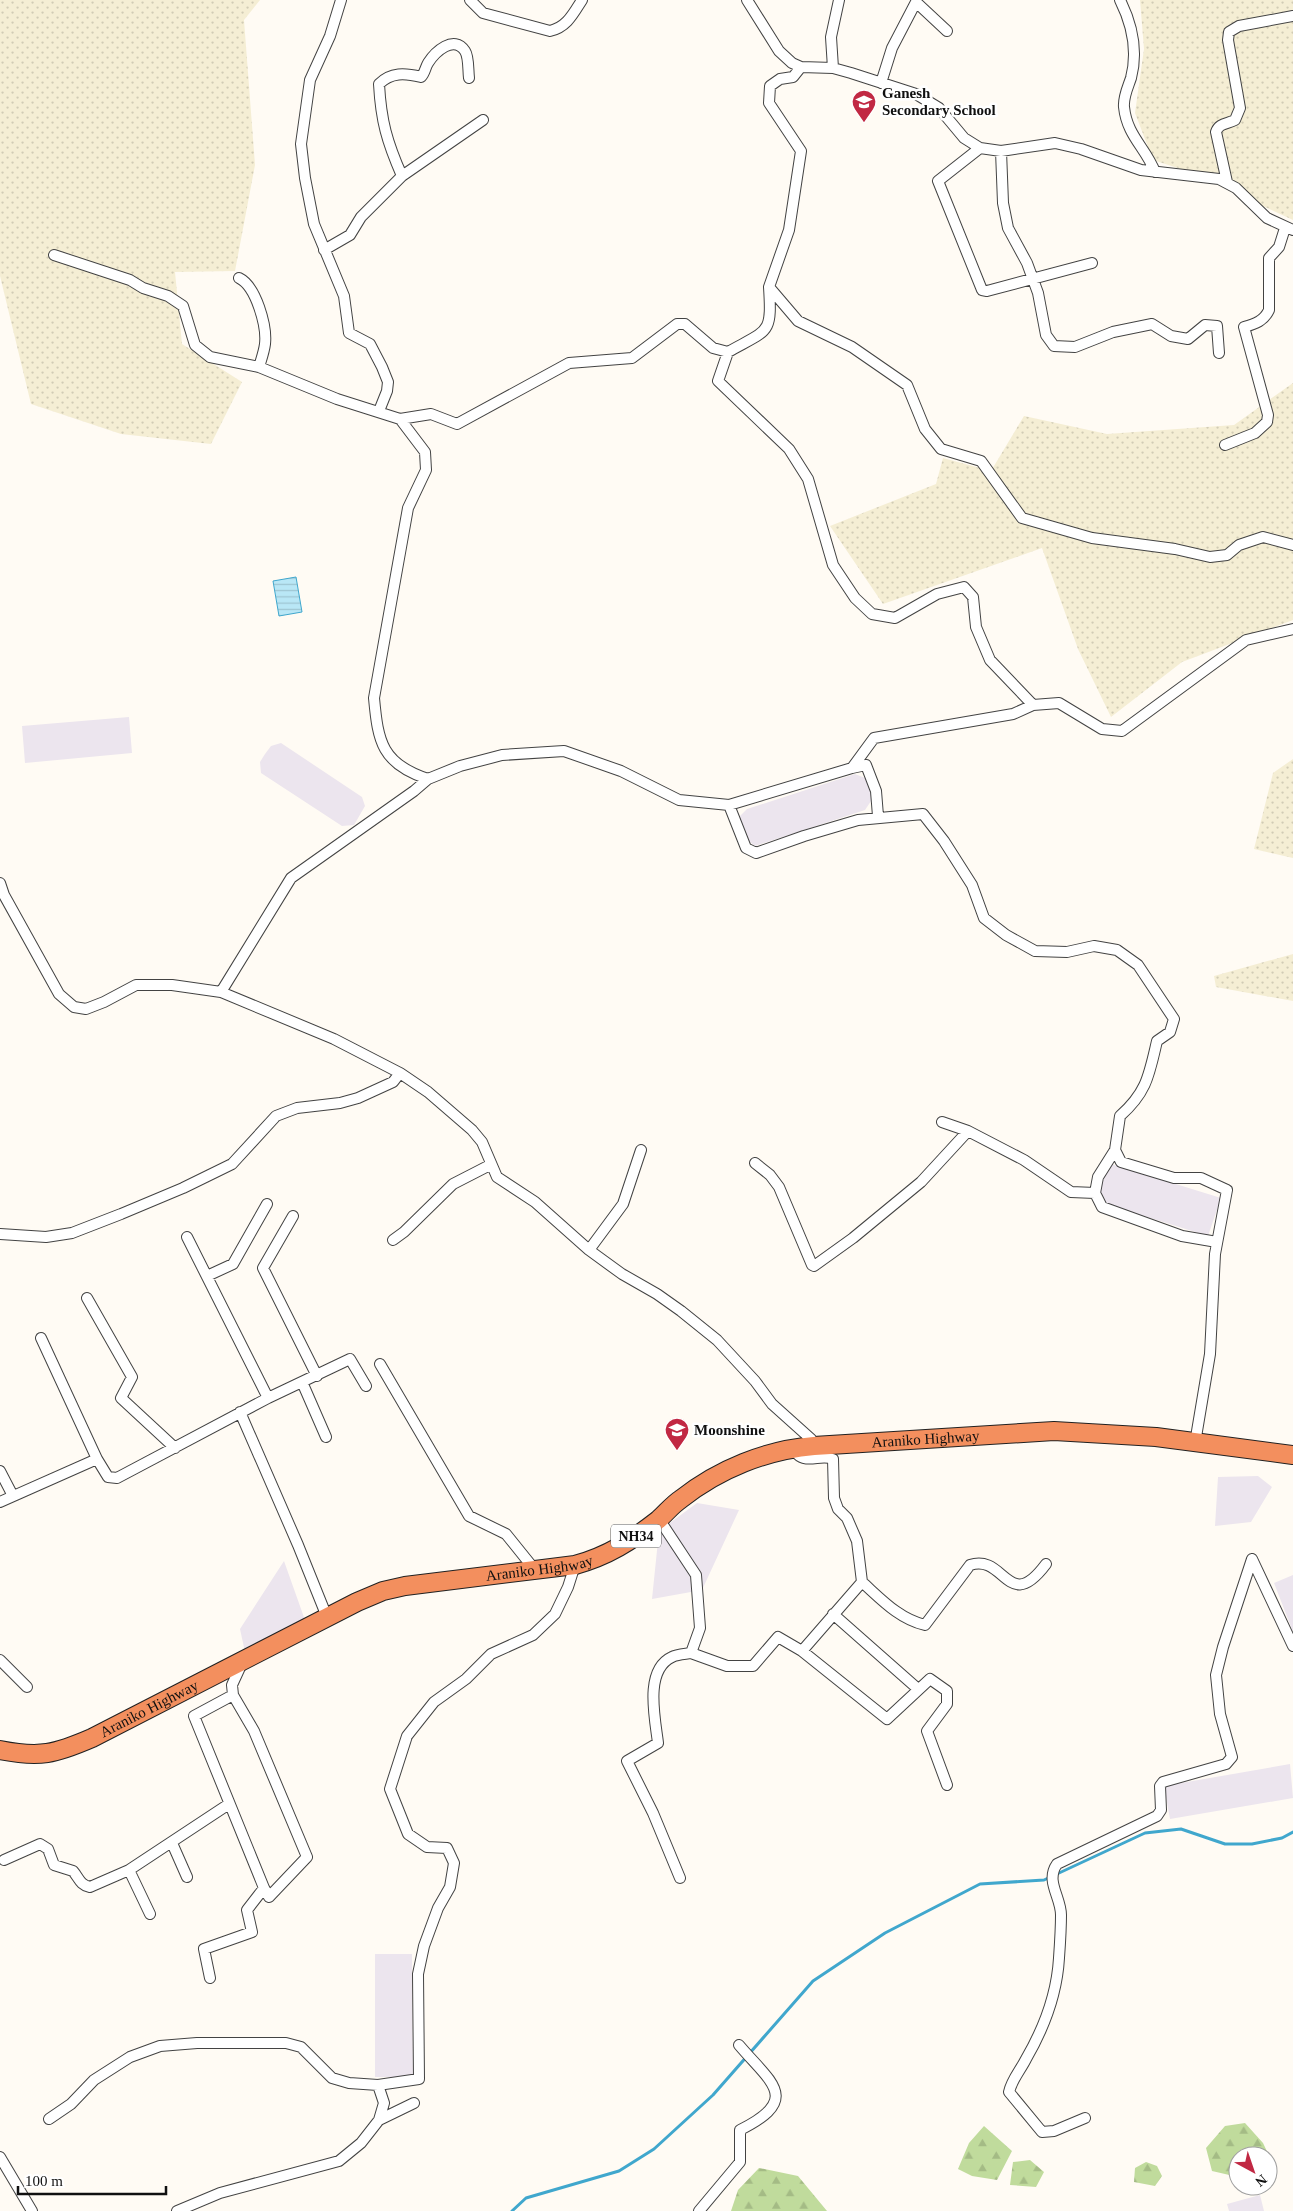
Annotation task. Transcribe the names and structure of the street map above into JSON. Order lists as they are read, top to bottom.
{
  "streets": {
    "highway": ["Araniko Highway", "NH34"]
  },
  "places": {
    "school or university": ["Ganesh Secondary School", "Moonshine"]
  },
  "scale_bar": "100 m",
  "north": "bottom right"
}
